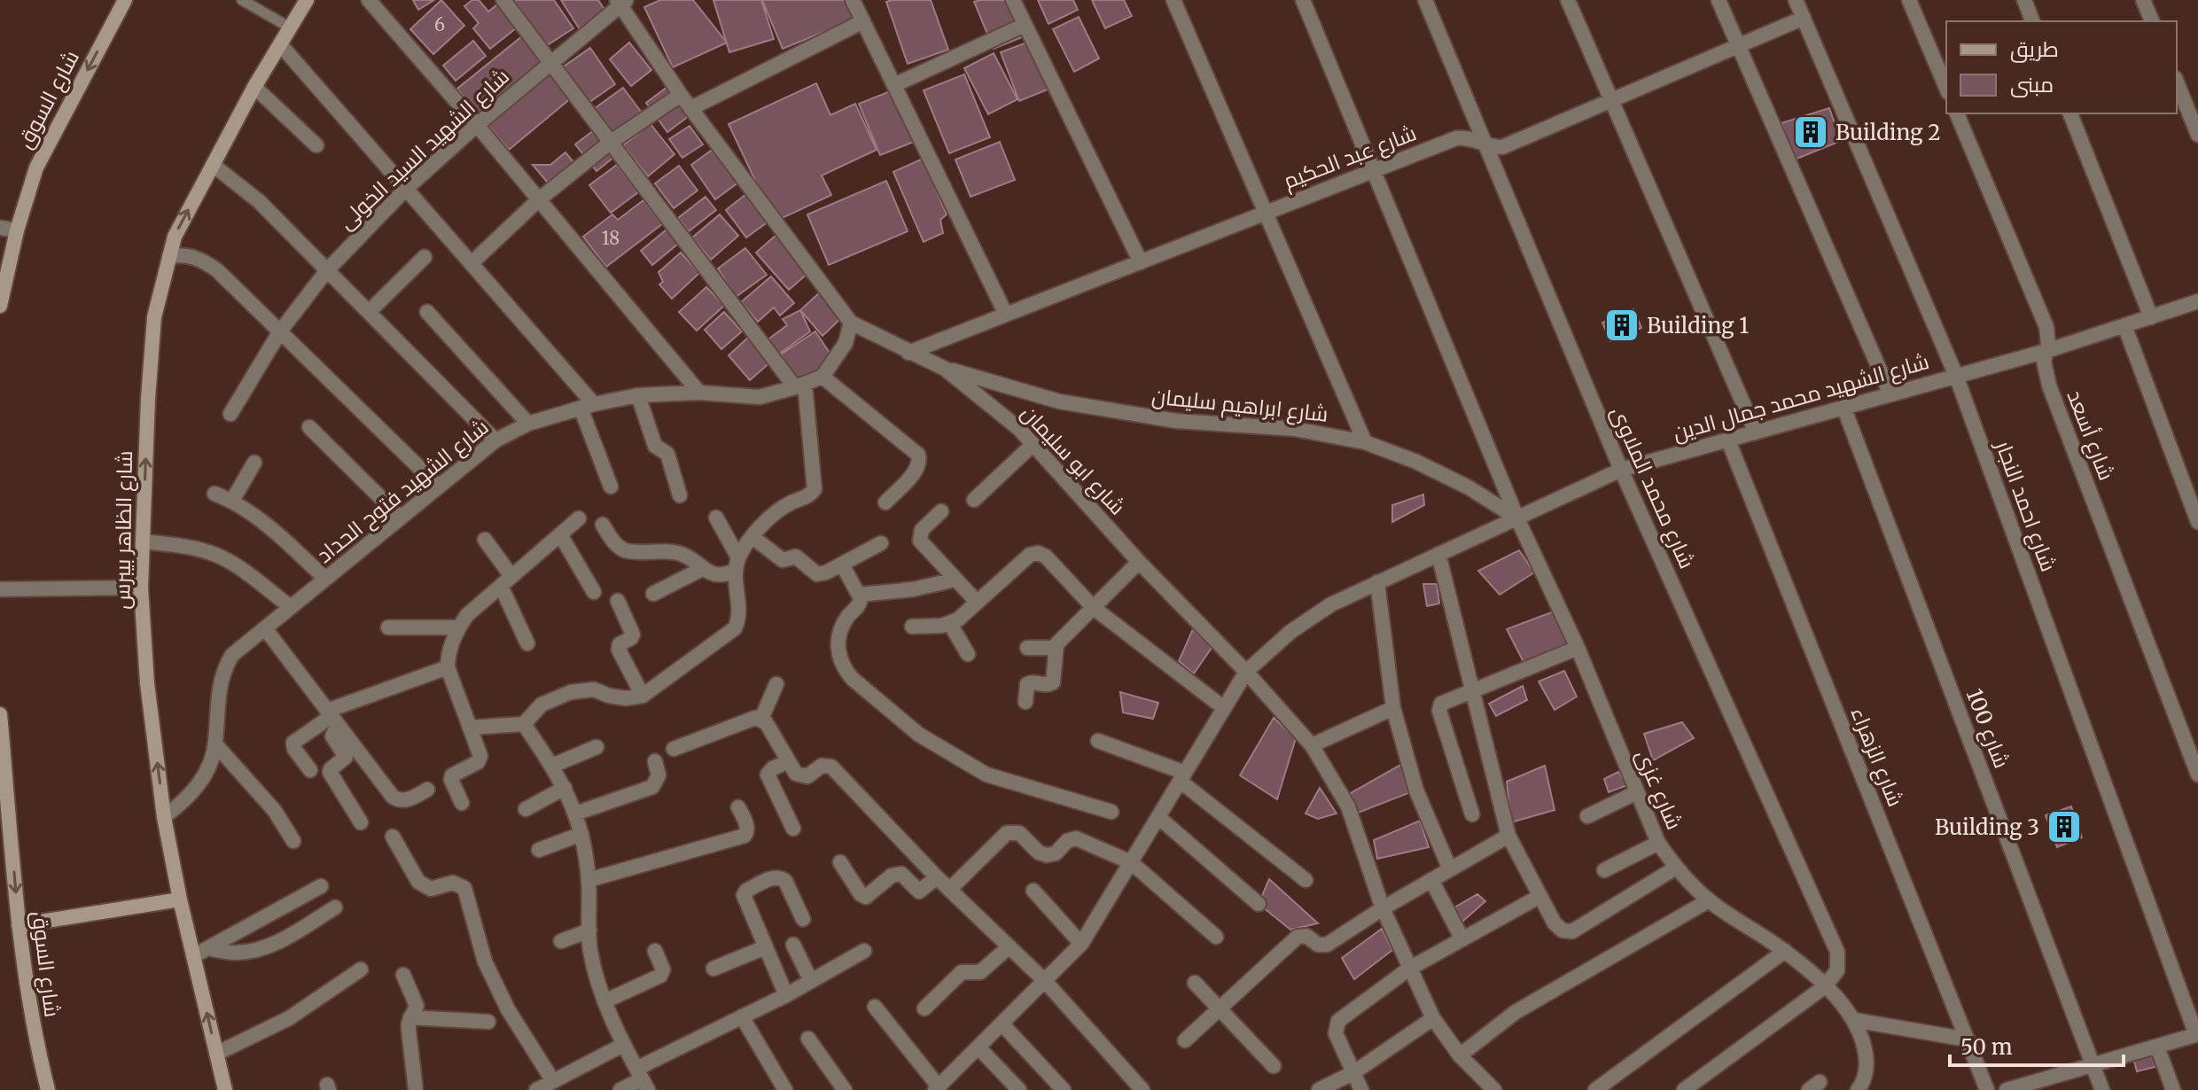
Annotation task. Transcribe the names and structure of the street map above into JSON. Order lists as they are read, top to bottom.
{
  "streets": {
    "main road": ["شارع السوق", "شارع الظاهر بيبرس"],
    "street": [
      "شارع الشهيد السيد الخولى",
      "شارع عبد الحكيم",
      "شارع الشهيد محمد جمال الدين",
      "شارع ابراهيم سليمان",
      "شارع أسعد",
      "شارع ابو سليمان",
      "شارع محمد الملاوى",
      "شارع الشهيد فتوح الحداد",
      "شارع احمد النجار",
      "شارع 100",
      "شارع الزهراء",
      "شارع غزى"
    ]
  },
  "crossings": [
    ["شارع الشهيد السيد الخولى", "شارع ابو سليمان"],
    ["شارع عبد الحكيم", "شارع ابو سليمان"],
    ["شارع عبد الحكيم", "شارع محمد الملاوى"],
    ["شارع عبد الحكيم", "شارع احمد النجار"],
    ["شارع عبد الحكيم", "شارع غزى"],
    ["شارع الشهيد محمد جمال الدين", "شارع ابراهيم سليمان"],
    ["شارع الشهيد محمد جمال الدين", "شارع أسعد"],
    ["شارع الشهيد محمد جمال الدين", "شارع ابو سليمان"],
    ["شارع الشهيد محمد جمال الدين", "شارع محمد الملاوى"],
    ["شارع الشهيد محمد جمال الدين", "شارع احمد النجار"],
    ["شارع الشهيد محمد جمال الدين", "شارع 100"],
    ["شارع الشهيد محمد جمال الدين", "شارع الزهراء"],
    ["شارع الشهيد محمد جمال الدين", "شارع غزى"],
    ["شارع ابراهيم سليمان", "شارع ابو سليمان"],
    ["شارع ابراهيم سليمان", "شارع غزى"],
    ["شارع محمد الملاوى", "شارع غزى"],
    ["شارع الشهيد فتوح الحداد", "شارع الظاهر بيبرس"]
  ],
  "one_way": ["شارع السوق", "شارع الظاهر بيبرس"],
  "places": {
    "building": ["Building 2", "Building 1", "Building 3"]
  },
  "house_numbers": ["6", "18"],
  "legend": ["طريق", "مبنى"],
  "scale_bar": "50 m"
}
